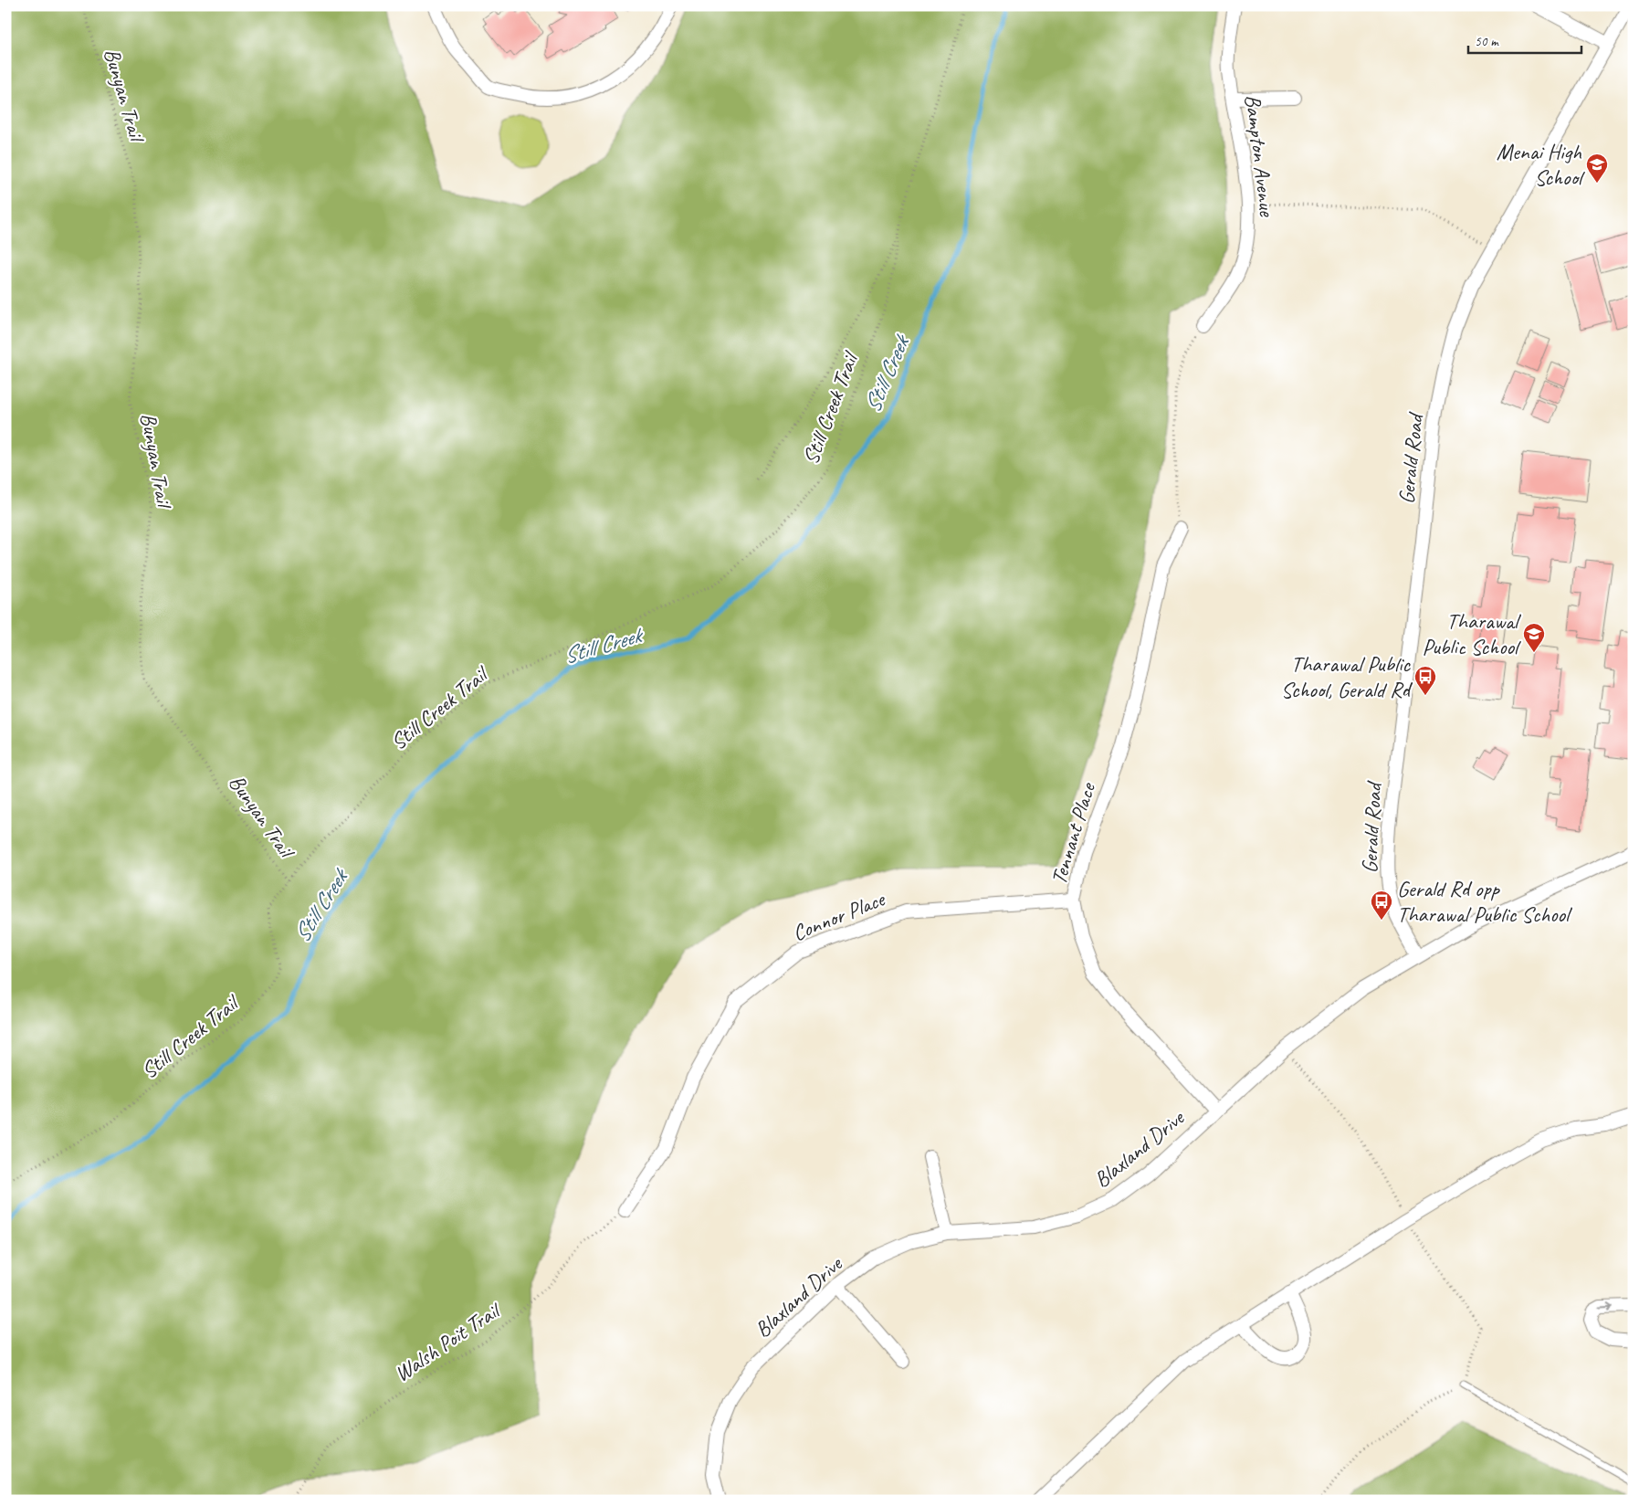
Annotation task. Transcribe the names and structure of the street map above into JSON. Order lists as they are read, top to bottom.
{
  "streets": {
    "street": [
      "Bampton Avenue",
      "Gerald Road",
      "Tennant Place",
      "Connor Place",
      "Blaxland Drive"
    ],
    "path": ["Bunyan Trail", "Still Creek Trail", "Walsh Poit Trail"]
  },
  "crossings": [
    ["Bunyan Trail", "Still Creek Trail"],
    ["Gerald Road", "Blaxland Drive"],
    ["Tennant Place", "Connor Place"],
    ["Tennant Place", "Blaxland Drive"],
    ["Connor Place", "Walsh Poit Trail"]
  ],
  "water": ["Still Creek"],
  "places": {
    "school or university": ["Menai High School", "Tharawal Public School"],
    "bus stop": ["Tharawal Public School, Gerald Rd", "Gerald Rd opp Tharawal Public School"]
  },
  "scale_bar": "50 m"
}
